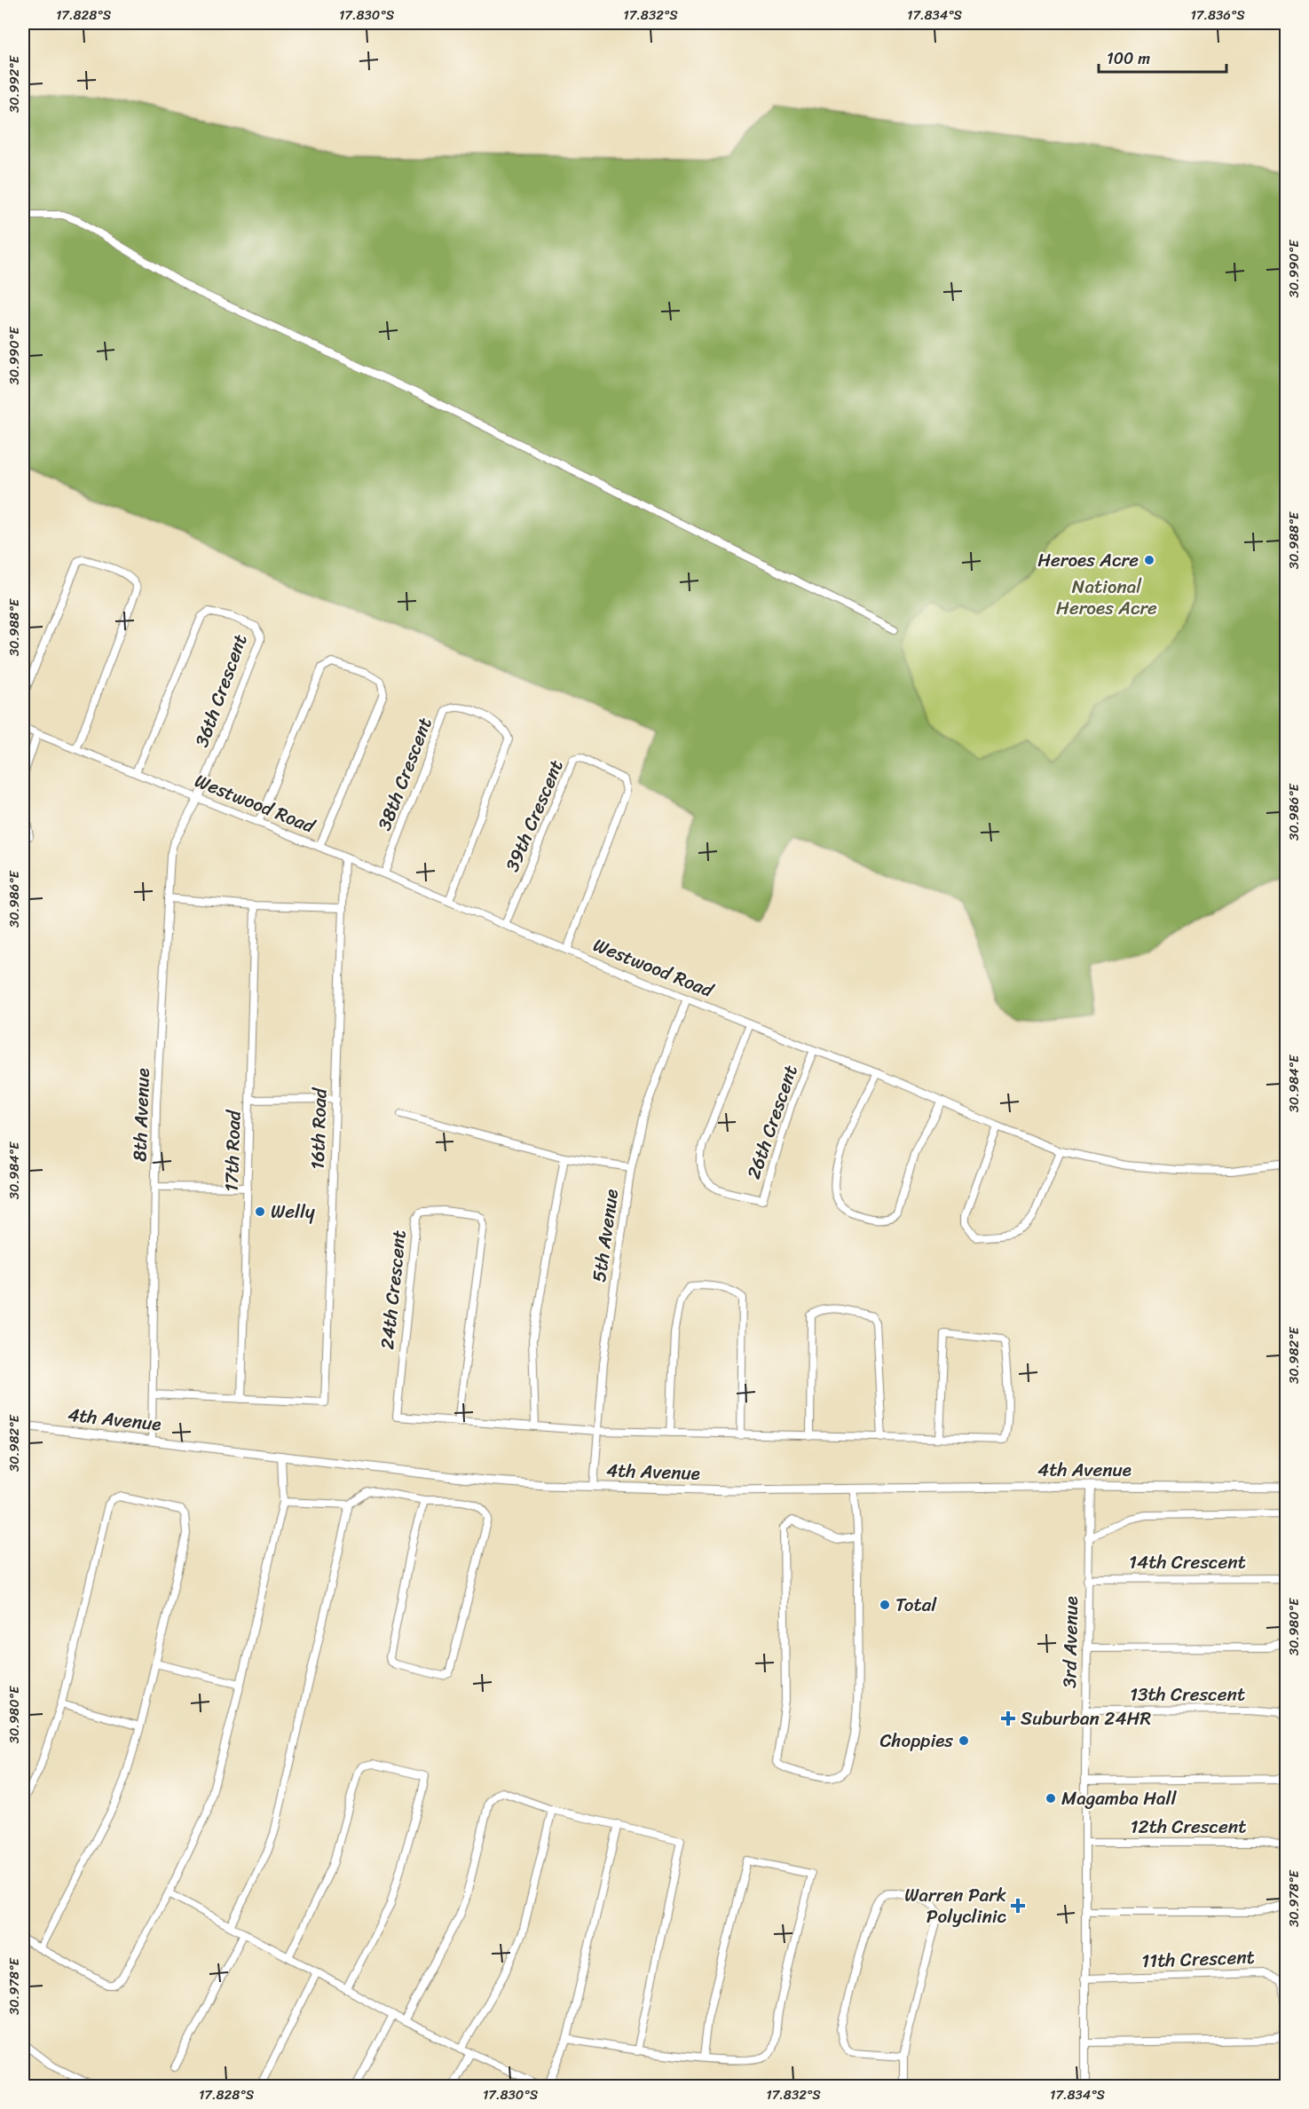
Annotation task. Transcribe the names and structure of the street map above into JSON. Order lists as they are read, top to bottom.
{
  "streets": {
    "street": [
      "36th Crescent",
      "38th Crescent",
      "Westwood Road",
      "39th Crescent",
      "8th Avenue",
      "26th Crescent",
      "16th Road",
      "17th Road",
      "5th Avenue",
      "24th Crescent",
      "4th Avenue",
      "14th Crescent",
      "3rd Avenue",
      "13th Crescent",
      "12th Crescent",
      "11th Crescent"
    ]
  },
  "crossings": [
    ["36th Crescent", "Westwood Road"],
    ["36th Crescent", "8th Avenue"],
    ["38th Crescent", "Westwood Road"],
    ["Westwood Road", "39th Crescent"],
    ["Westwood Road", "8th Avenue"],
    ["Westwood Road", "26th Crescent"],
    ["Westwood Road", "16th Road"],
    ["Westwood Road", "5th Avenue"],
    ["8th Avenue", "4th Avenue"],
    ["16th Road", "17th Road"],
    ["5th Avenue", "4th Avenue"],
    ["4th Avenue", "3rd Avenue"],
    ["14th Crescent", "3rd Avenue"],
    ["3rd Avenue", "13th Crescent"],
    ["3rd Avenue", "12th Crescent"],
    ["3rd Avenue", "11th Crescent"]
  ],
  "parks": ["National Heroes Acre"],
  "places": {
    "other": [
      "Heroes Acre",
      "Welly",
      "Total",
      "Choppies",
      "Magamba Hall"
    ],
    "health": ["Suburban 24HR", "Warren Park Polyclinic"]
  },
  "scale_bar": "100 m",
  "coordinates": [
    "17.828°S",
    "17.830°S",
    "17.832°S",
    "17.834°S",
    "17.836°S",
    "30.992°E",
    "30.990°E",
    "30.988°E",
    "30.986°E",
    "30.984°E",
    "30.982°E",
    "30.980°E",
    "30.978°E"
  ]
}
